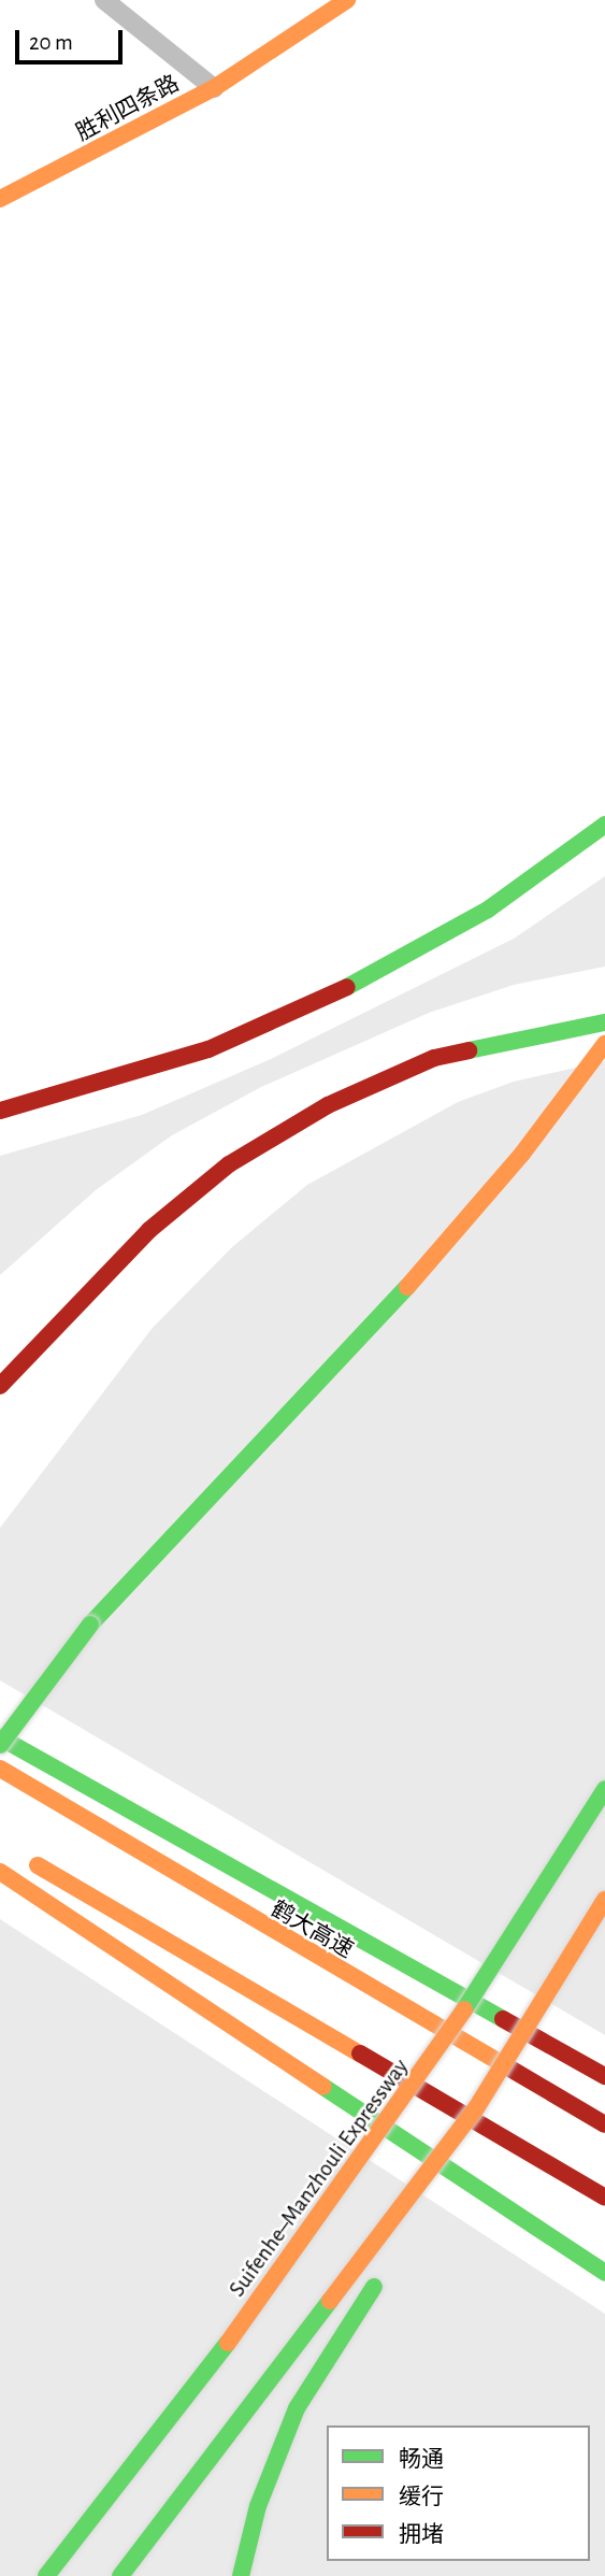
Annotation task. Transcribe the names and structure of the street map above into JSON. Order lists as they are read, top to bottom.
{
  "streets": {
    "main road": ["胜利四条路", "鹤大高速", "Suifenhe–Manzhouli Expressway"]
  },
  "legend": ["畅通", "缓行", "拥堵"],
  "scale_bar": "20 m"
}
